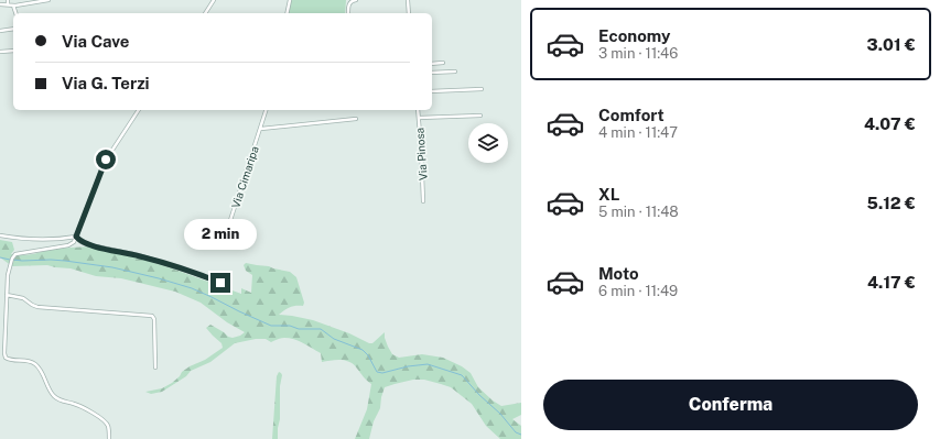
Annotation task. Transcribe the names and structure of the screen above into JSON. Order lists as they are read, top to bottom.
{
  "streets": {
    "street": ["Via Pinosa", "Via Cimaripa"]
  },
  "page": {
    "list": [
      {
        "name": "Economy",
        "note": "3 min · 11:46",
        "value": "3.01 €"
      },
      {
        "name": "Comfort",
        "note": "4 min · 11:47",
        "value": "4.07 €"
      },
      {
        "name": "XL",
        "note": "5 min · 11:48",
        "value": "5.12 €"
      },
      {
        "name": "Moto",
        "note": "6 min · 11:49",
        "value": "4.17 €"
      }
    ],
    "banner": ["Via Cave", "Via G. Terzi"],
    "bubble": "2 min",
    "buttons": "Conferma"
  }
}
